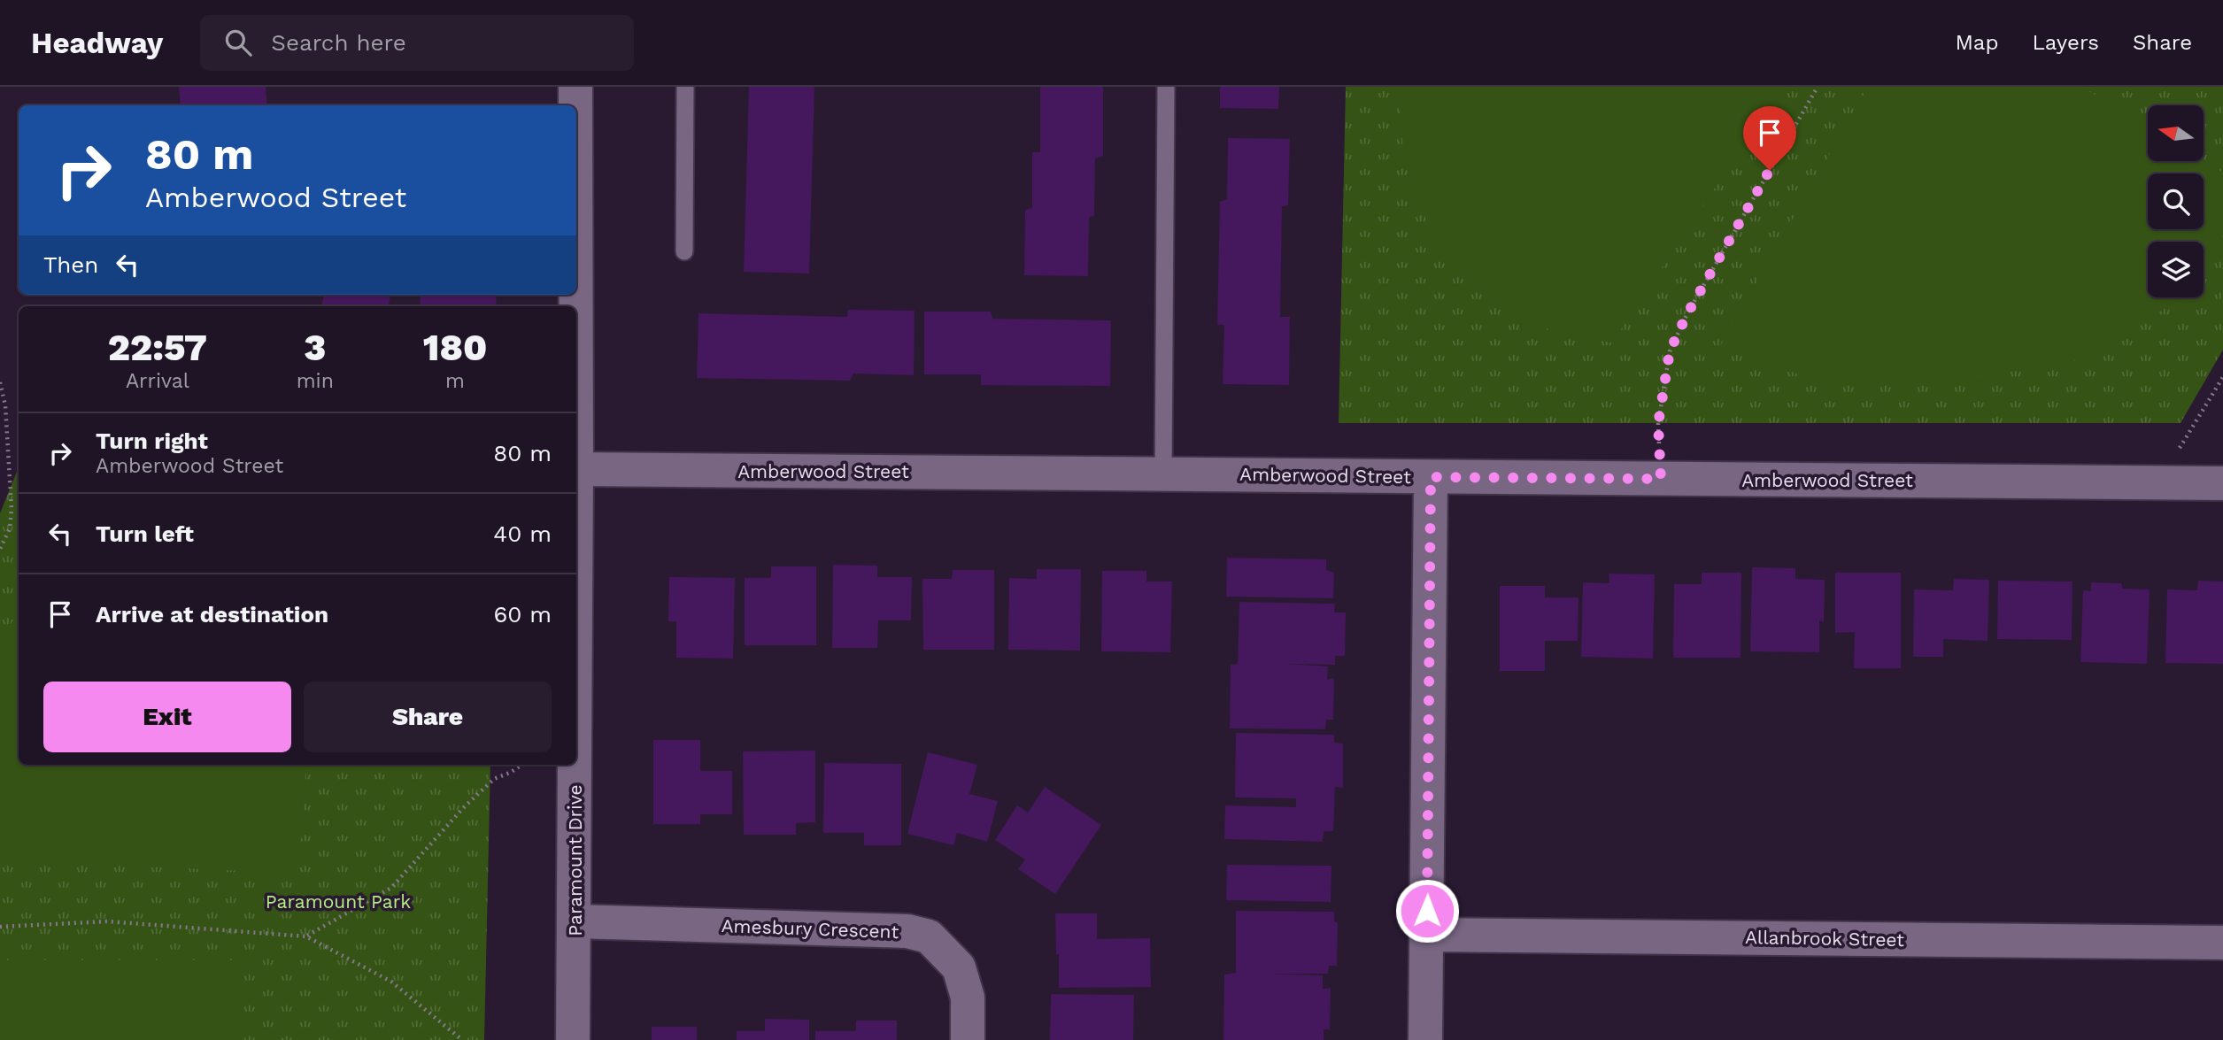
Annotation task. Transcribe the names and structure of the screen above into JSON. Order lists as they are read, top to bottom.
{
  "streets": {
    "street": [
      "Amberwood Street",
      "Paramount Drive",
      "Amesbury Crescent",
      "Allanbrook Street"
    ]
  },
  "crossings": [
    ["Paramount Drive", "Amesbury Crescent"]
  ],
  "parks": ["Paramount Park"],
  "north": "left",
  "page": {
    "header": "Headway",
    "search": "Search here",
    "nav": ["Map", "Layers", "Share"],
    "turn": ["80 m", "Amberwood Street"],
    "then": "Then",
    "eta": [
      "22:57",
      "Arrival",
      "3",
      "min",
      "180",
      "m"
    ],
    "list": [
      {
        "name": "Turn right",
        "note": "Amberwood Street",
        "value": "80 m"
      },
      {
        "name": "Turn left",
        "value": "40 m"
      },
      {
        "name": "Arrive at destination",
        "value": "60 m"
      }
    ],
    "buttons": ["Exit", "Share"]
  }
}
